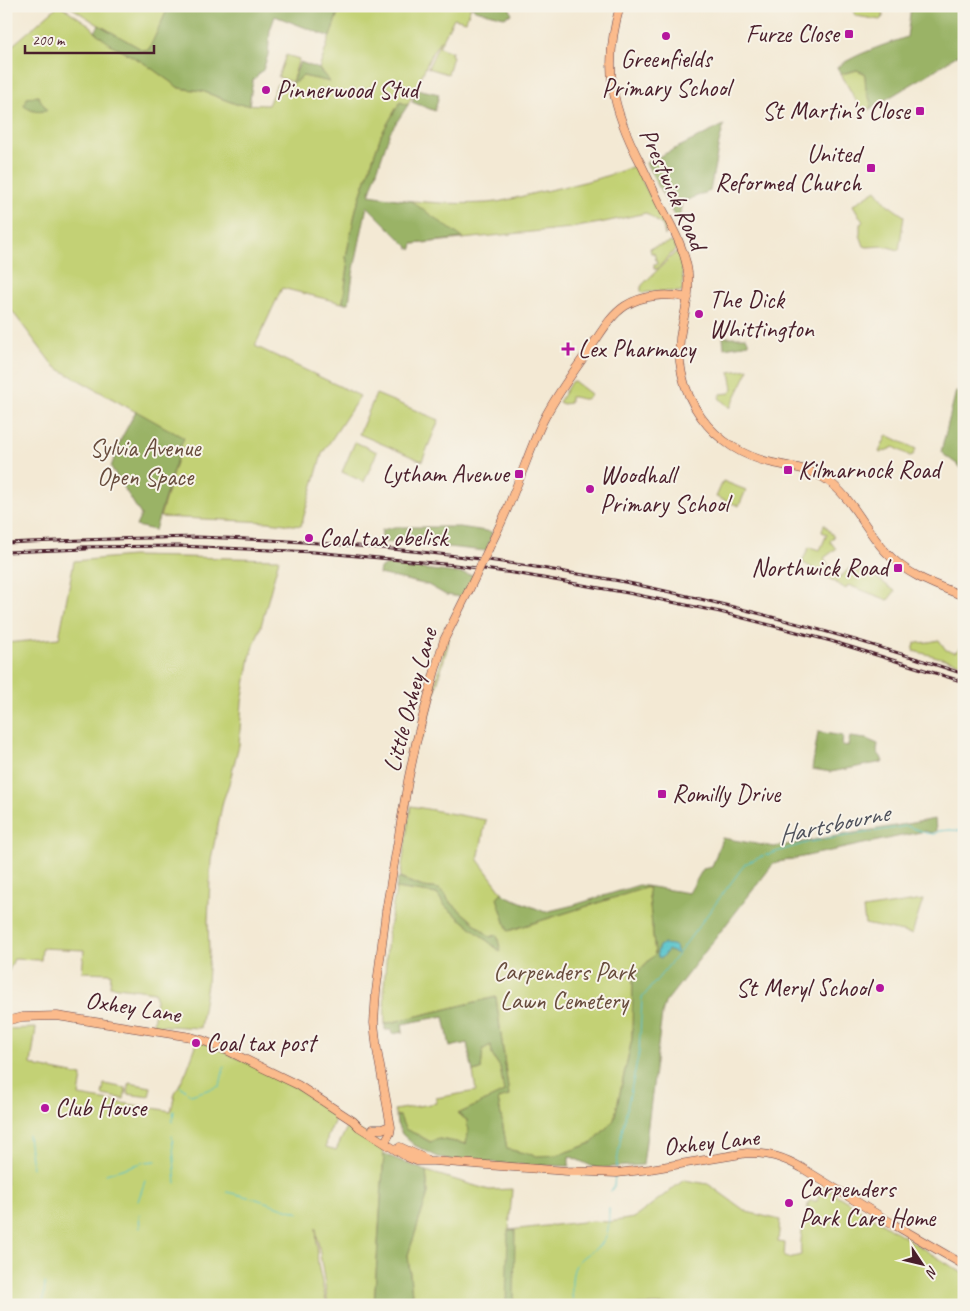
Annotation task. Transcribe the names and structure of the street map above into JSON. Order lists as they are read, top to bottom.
{
  "streets": {
    "main road": ["Prestwick Road", "Little Oxhey Lane", "Oxhey Lane"]
  },
  "crossings": [
    ["Prestwick Road", "Little Oxhey Lane"],
    ["Little Oxhey Lane", "Oxhey Lane"]
  ],
  "water": ["Hartsbourne"],
  "parks": ["Sylvia Avenue Open Space", "Carpenders Park Lawn Cemetery"],
  "places": {
    "transit": [
      "Furze Close",
      "St Martin's Close",
      "United Reformed Church",
      "Kilmarnock Road",
      "Lytham Avenue",
      "Northwick Road",
      "Romilly Drive"
    ],
    "other": [
      "Greenfields Primary School",
      "Pinnerwood Stud",
      "The Dick Whittington",
      "Woodhall Primary School",
      "Coal tax obelisk",
      "St Meryl School",
      "Coal tax post",
      "Club House",
      "Carpenders Park Care Home"
    ],
    "health": ["Lex Pharmacy"]
  },
  "scale_bar": "200 m",
  "north": "bottom right"
}
